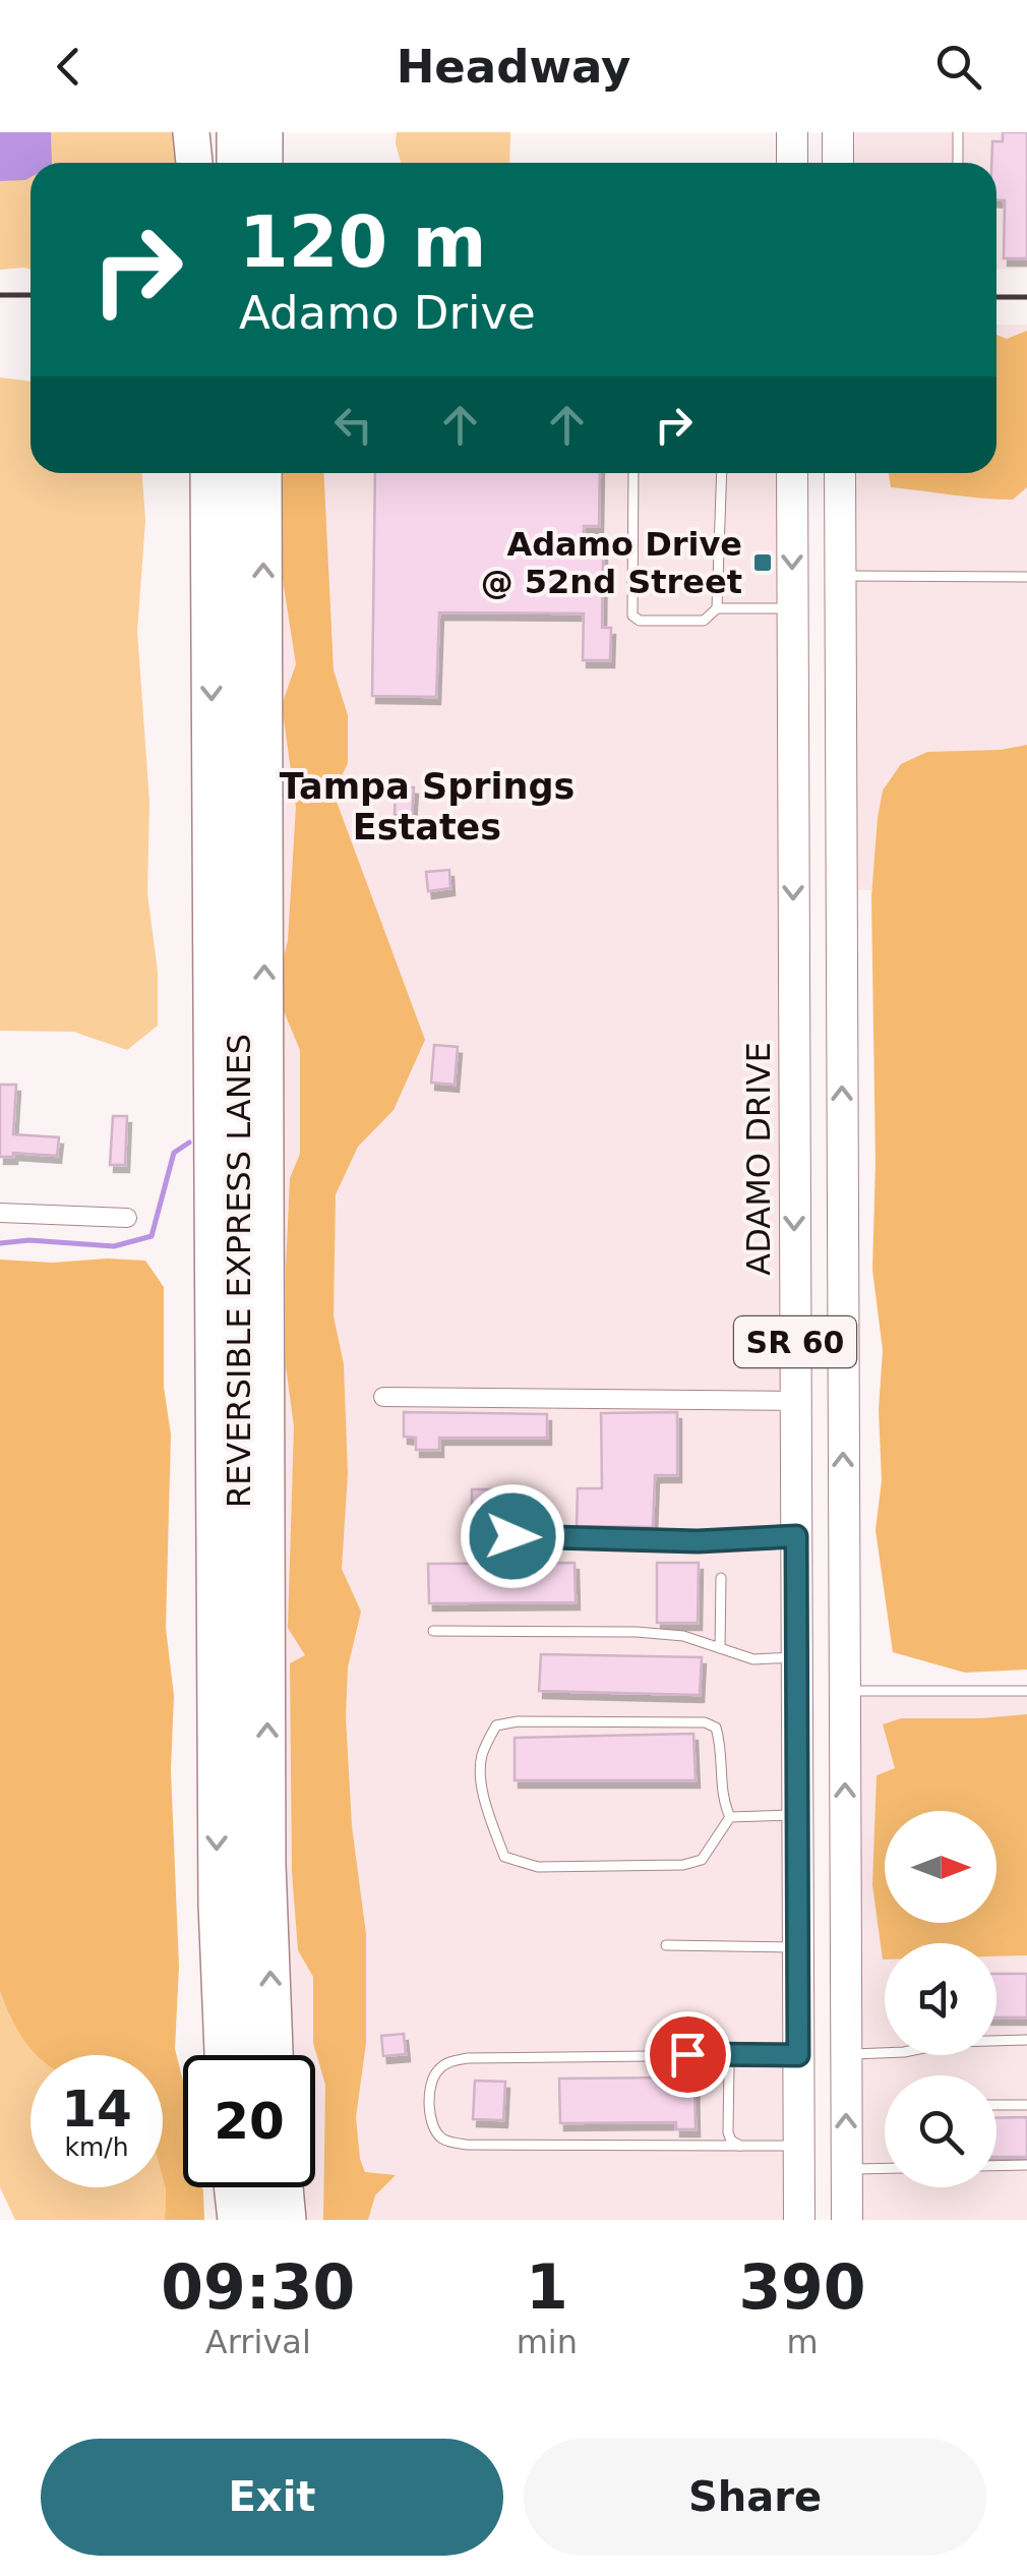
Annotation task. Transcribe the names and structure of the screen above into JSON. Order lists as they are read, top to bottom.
{
  "streets": {
    "highway": ["REVERSIBLE EXPRESS LANES"],
    "main road": ["ADAMO DRIVE", "SR 60"]
  },
  "districts": ["Tampa Springs Estates"],
  "places": {
    "transit": ["Adamo Drive @ 52nd Street"]
  },
  "north": "right",
  "page": {
    "header": "Headway",
    "turn": ["120 m", "Adamo Drive"],
    "speed": "14 km/h",
    "limit": "20",
    "eta": [
      "09:30",
      "Arrival",
      "1",
      "min",
      "390",
      "m"
    ],
    "buttons": ["Exit", "Share"]
  }
}
